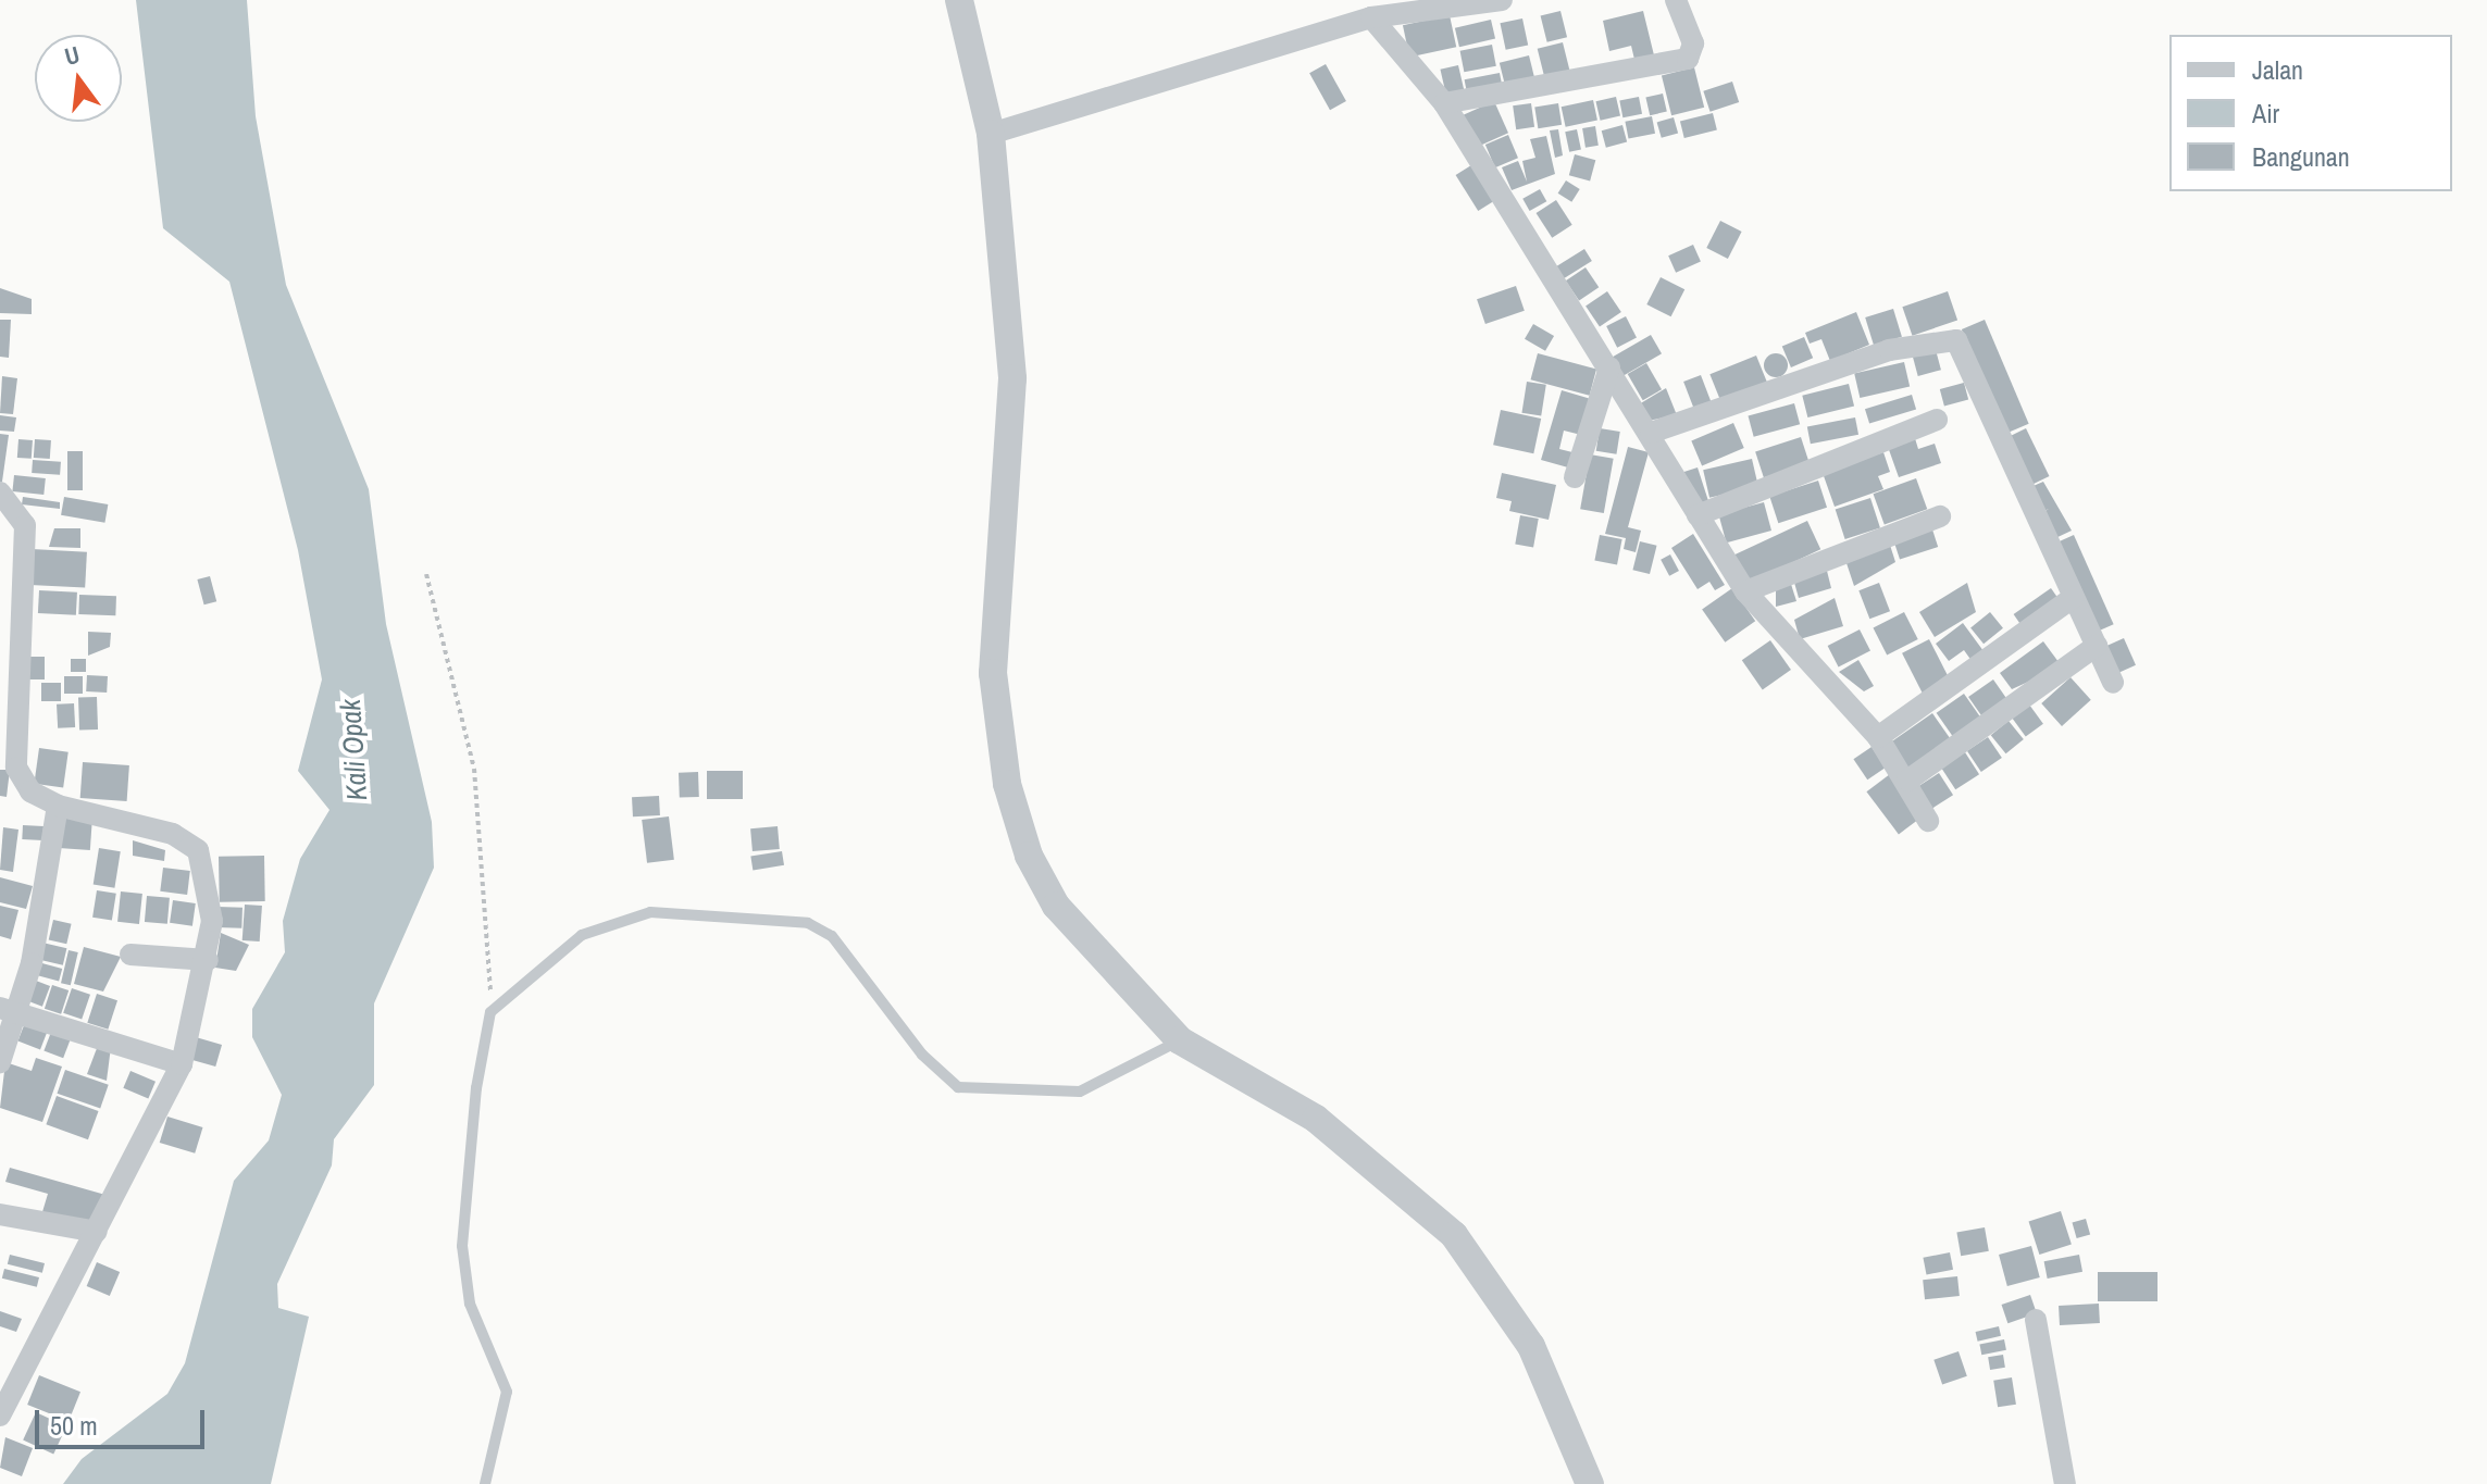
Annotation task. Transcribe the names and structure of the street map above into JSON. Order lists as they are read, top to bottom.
{
  "water": ["Kali Opak"],
  "legend": ["Jalan", "Air", "Bangunan"],
  "scale_bar": "50 m",
  "north": "top"
}
